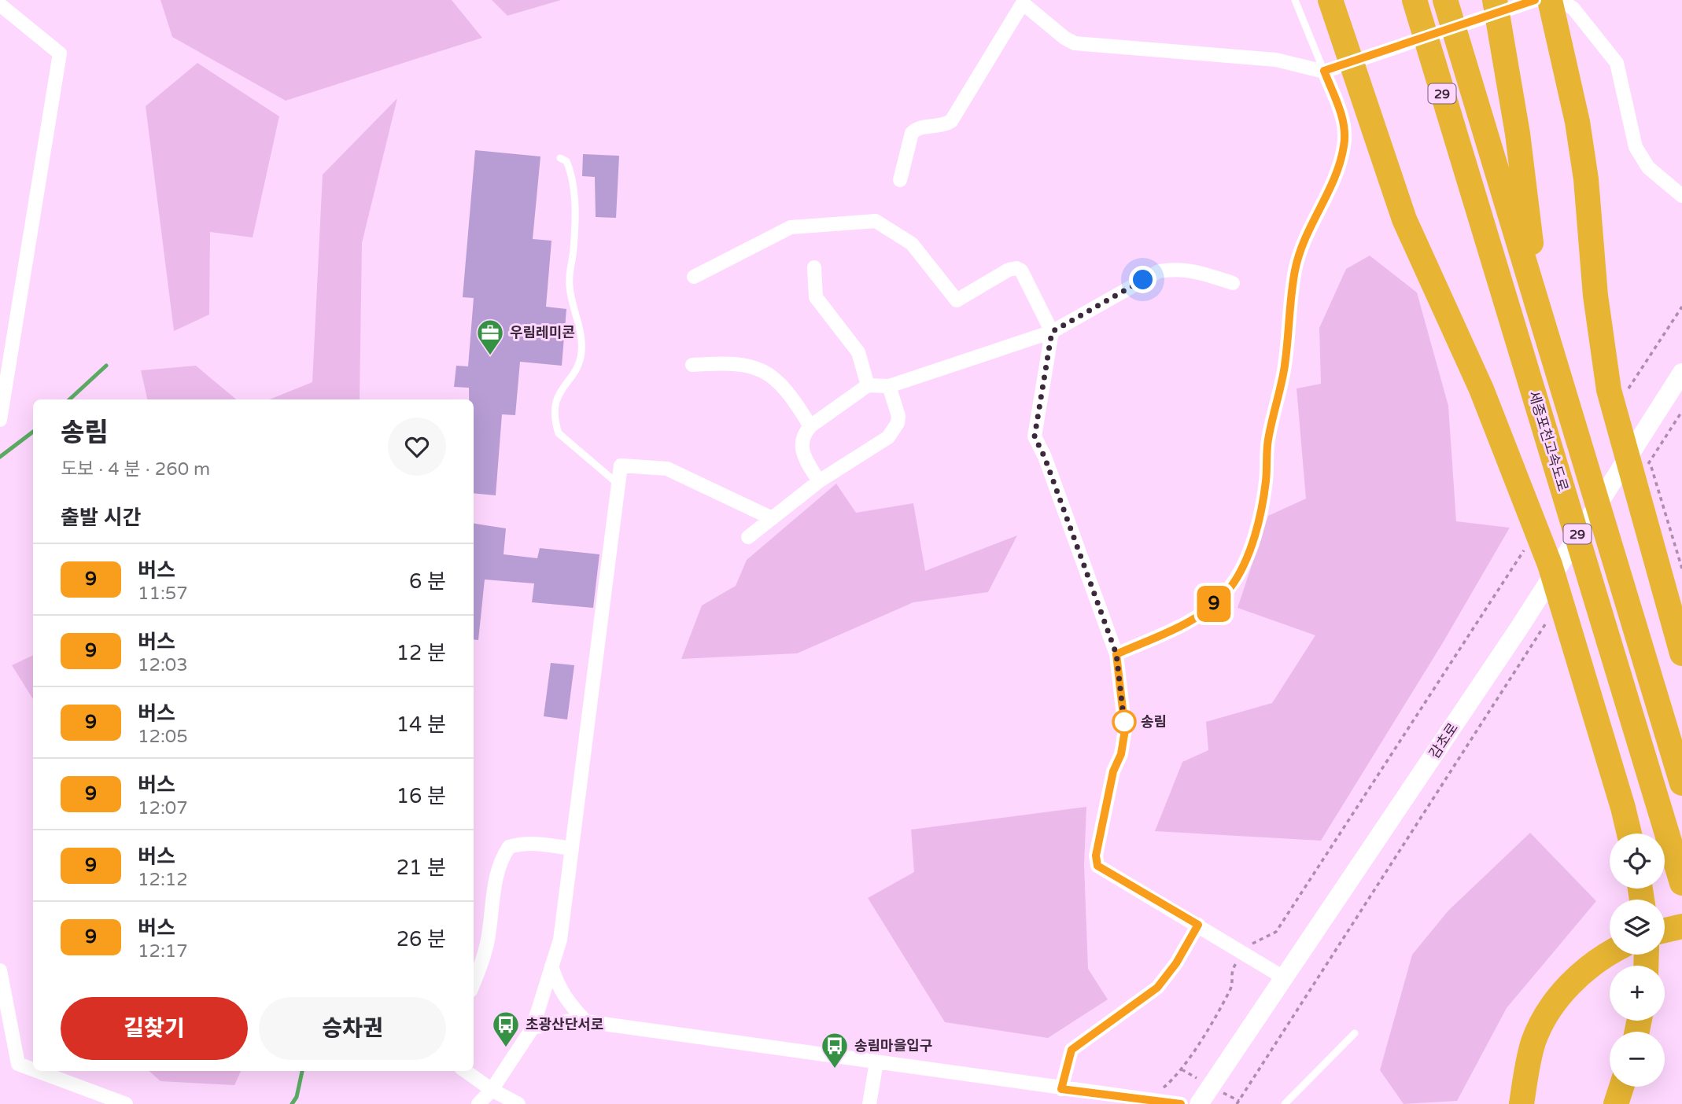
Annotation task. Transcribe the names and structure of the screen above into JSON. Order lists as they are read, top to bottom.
{
  "streets": {
    "highway": ["29", "세종포천고속도로"],
    "main road": ["감초로"]
  },
  "places": {
    "office": ["우림레미콘"],
    "other": ["송림"],
    "bus stop": ["초광산단서로", "송림마을입구"]
  },
  "lines": ["bus line 9"],
  "page": {
    "on_map": "9",
    "heading": [
      ["송림", "도보 · 4 분 · 260 m"],
      "출발 시간"
    ],
    "list": [
      {
        "mark": "9",
        "name": "버스",
        "note": "11:57",
        "value": "6 분"
      },
      {
        "mark": "9",
        "name": "버스",
        "note": "12:03",
        "value": "12 분"
      },
      {
        "mark": "9",
        "name": "버스",
        "note": "12:05",
        "value": "14 분"
      },
      {
        "mark": "9",
        "name": "버스",
        "note": "12:07",
        "value": "16 분"
      },
      {
        "mark": "9",
        "name": "버스",
        "note": "12:12",
        "value": "21 분"
      },
      {
        "mark": "9",
        "name": "버스",
        "note": "12:17",
        "value": "26 분"
      }
    ],
    "map_buttons": ["+", "−"],
    "buttons": ["길찾기", "승차권"]
  }
}
